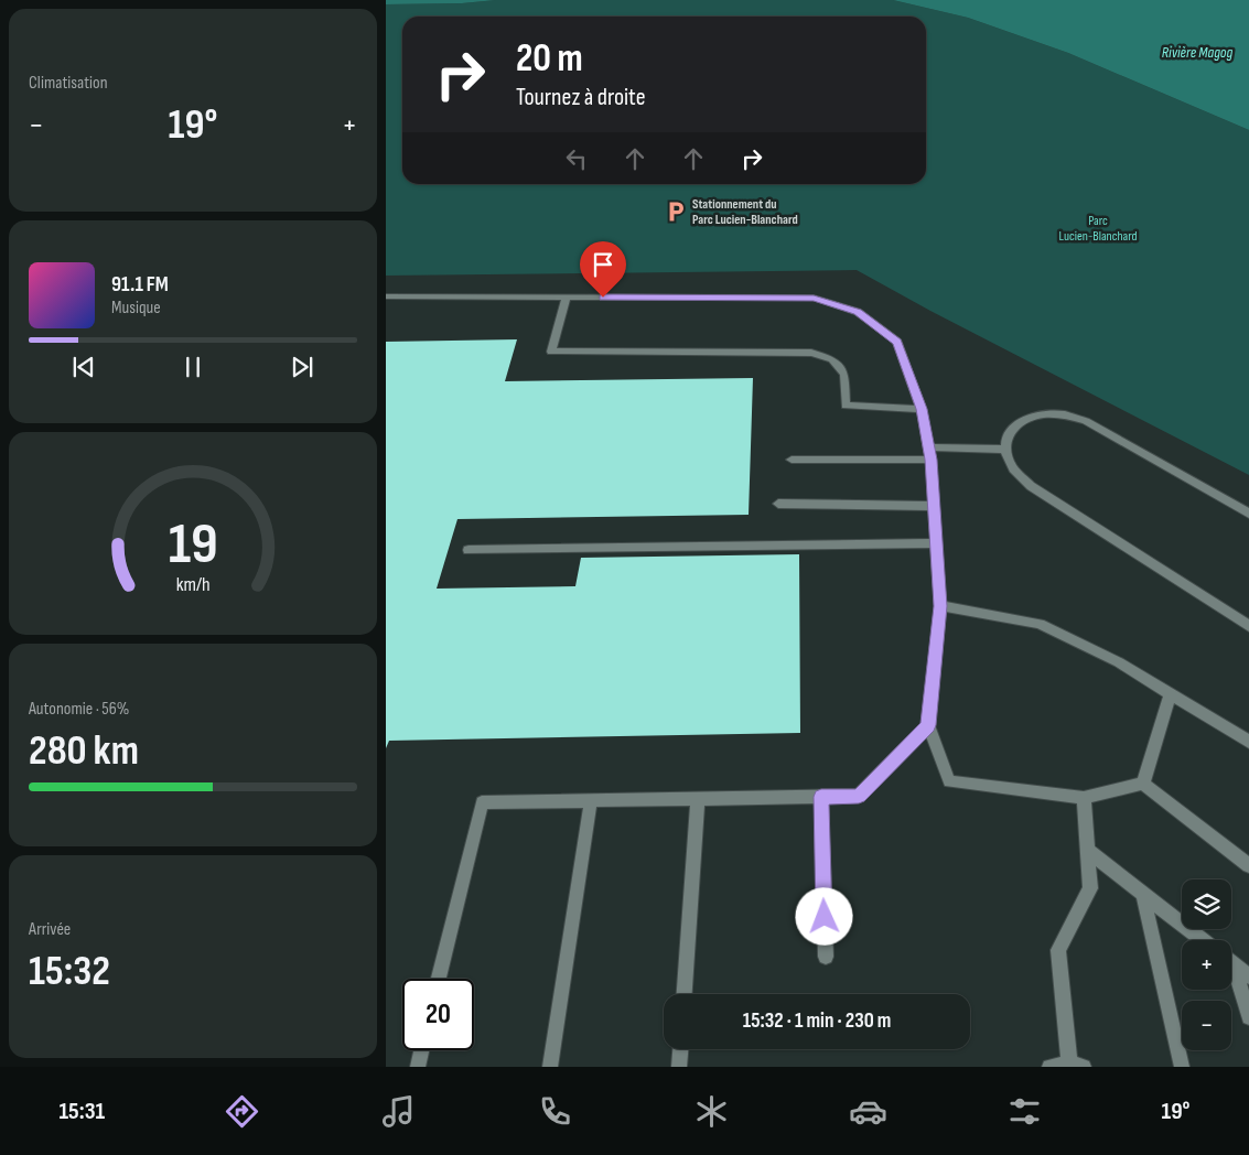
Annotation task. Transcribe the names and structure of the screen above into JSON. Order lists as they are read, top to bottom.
{
  "water": ["Rivière Magog"],
  "parks": ["Parc Lucien-Blanchard"],
  "places": {
    "parking": ["Stationnement du Parc Lucien-Blanchard"]
  },
  "page": {
    "tile": [
      "Climatisation",
      ["Autonomie · 56%", "280 km"],
      ["Arrivée", "15:32"]
    ],
    "turn": ["20 m", "Tournez à droite"],
    "heat": ["−", "19°", "+"],
    "song": ["91.1 FM", "Musique"],
    "map_buttons": ["+", "−"],
    "limit": "20",
    "trip": "15:32 · 1 min · 230 m",
    "tabs": ["15:31", "19°"],
    "gauge": ["19", "km/h"]
  }
}
